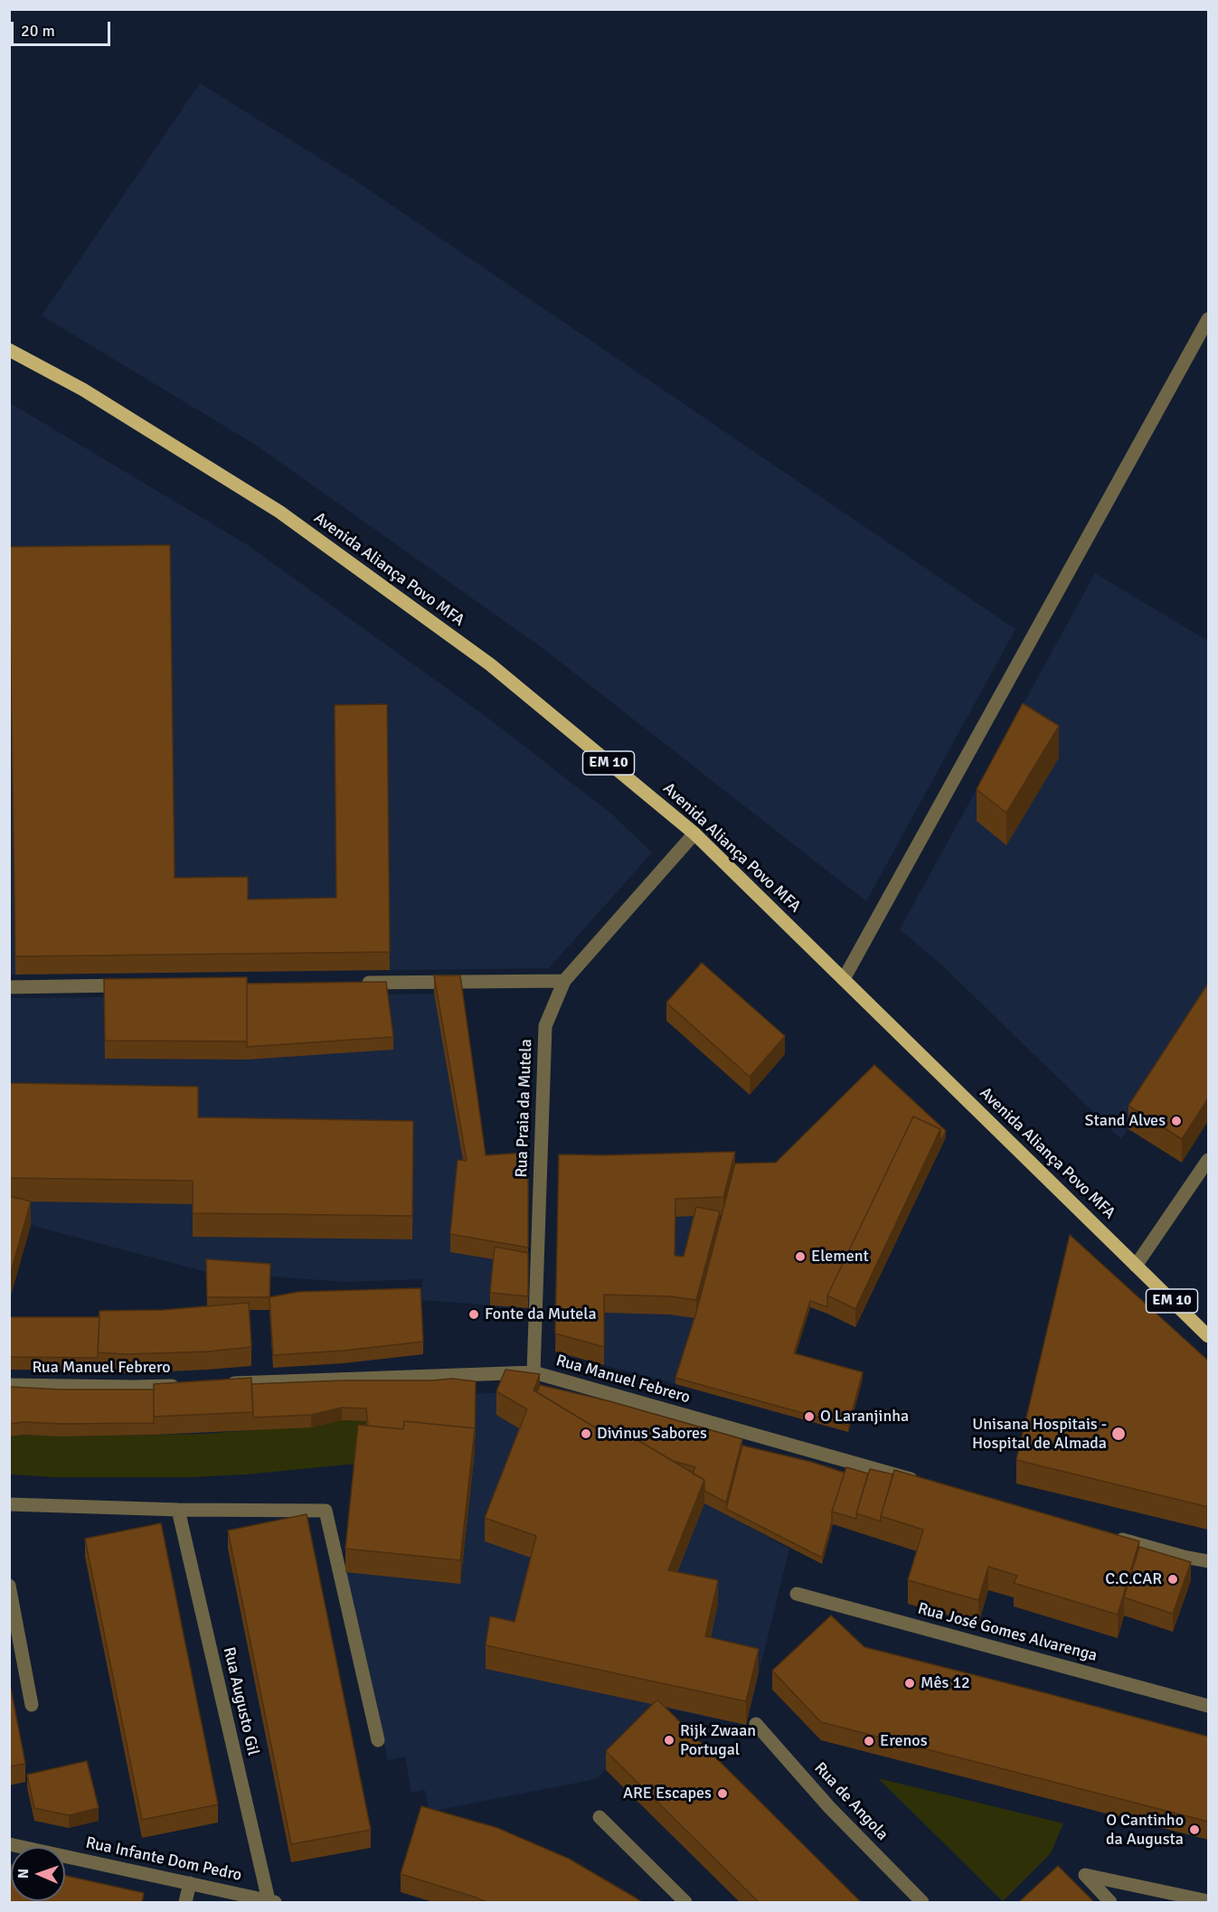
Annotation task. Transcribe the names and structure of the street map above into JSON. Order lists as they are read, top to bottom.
{
  "streets": {
    "main road": ["Avenida Aliança Povo MFA", "EM 10"],
    "street": [
      "Rua Praia da Mutela",
      "Rua Manuel Febrero",
      "Rua José Gomes Alvarenga",
      "Rua Augusto Gil",
      "Rua de Angola",
      "Rua Infante Dom Pedro"
    ]
  },
  "crossings": [
    ["Avenida Aliança Povo MFA", "Rua Praia da Mutela"],
    ["Rua Praia da Mutela", "Rua Manuel Febrero"],
    ["Rua Augusto Gil", "Rua Infante Dom Pedro"]
  ],
  "places": [
    "Stand Alves",
    "Element",
    "Fonte da Mutela",
    "O Laranjinha",
    "Divinus Sabores",
    "Unisana Hospitais - Hospital de Almada",
    "C.C.CAR",
    "Mês 12",
    "Rijk Zwaan Portugal",
    "Erenos",
    "ARE Escapes",
    "O Cantinho da Augusta"
  ],
  "scale_bar": "20 m",
  "north": "left"
}
